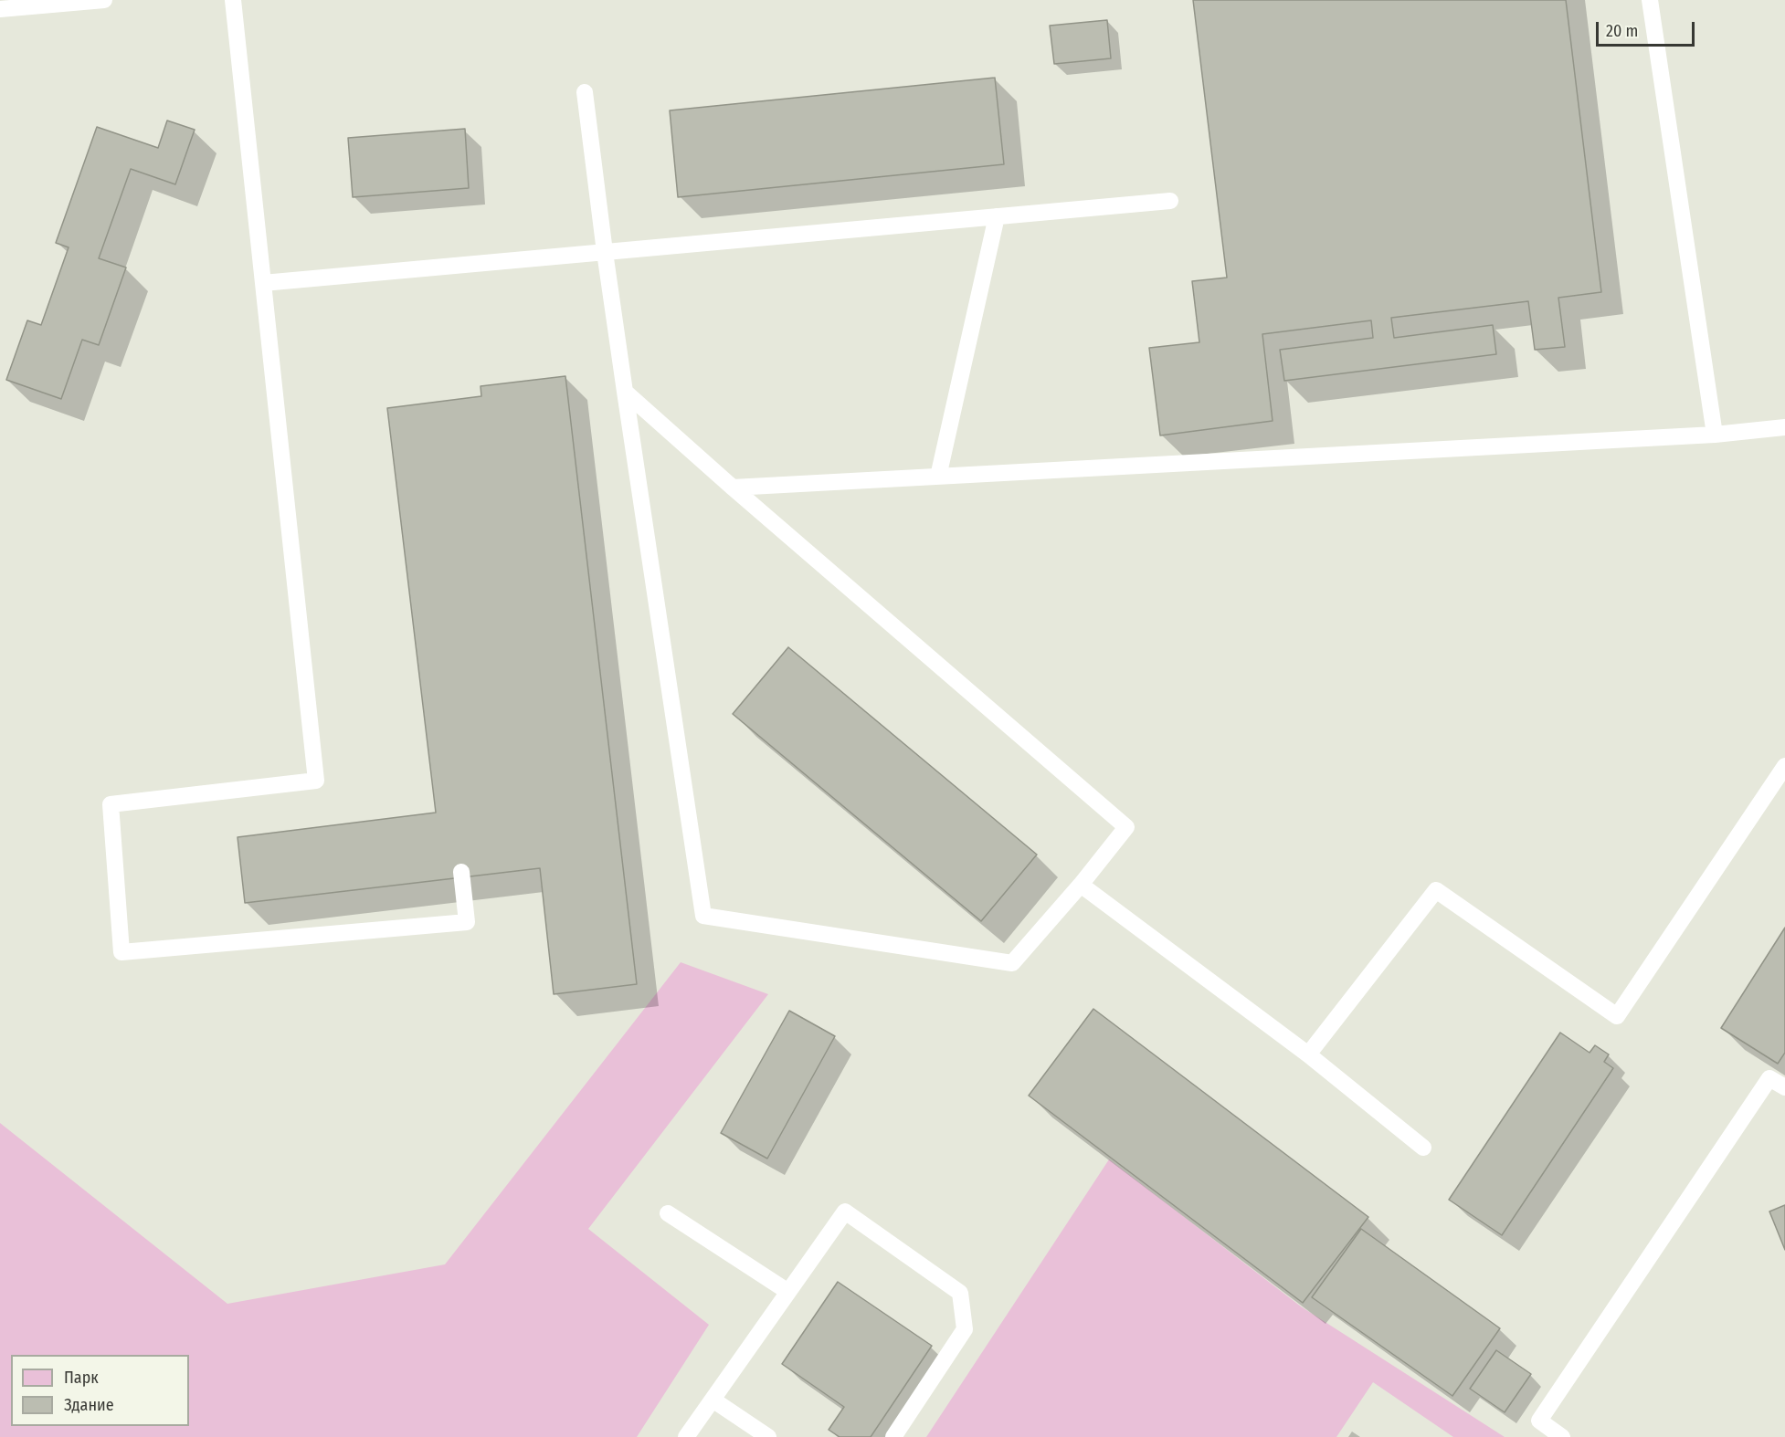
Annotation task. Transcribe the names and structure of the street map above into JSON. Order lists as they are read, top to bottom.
{
  "legend": ["Парк", "Здание"],
  "scale_bar": "20 m"
}
